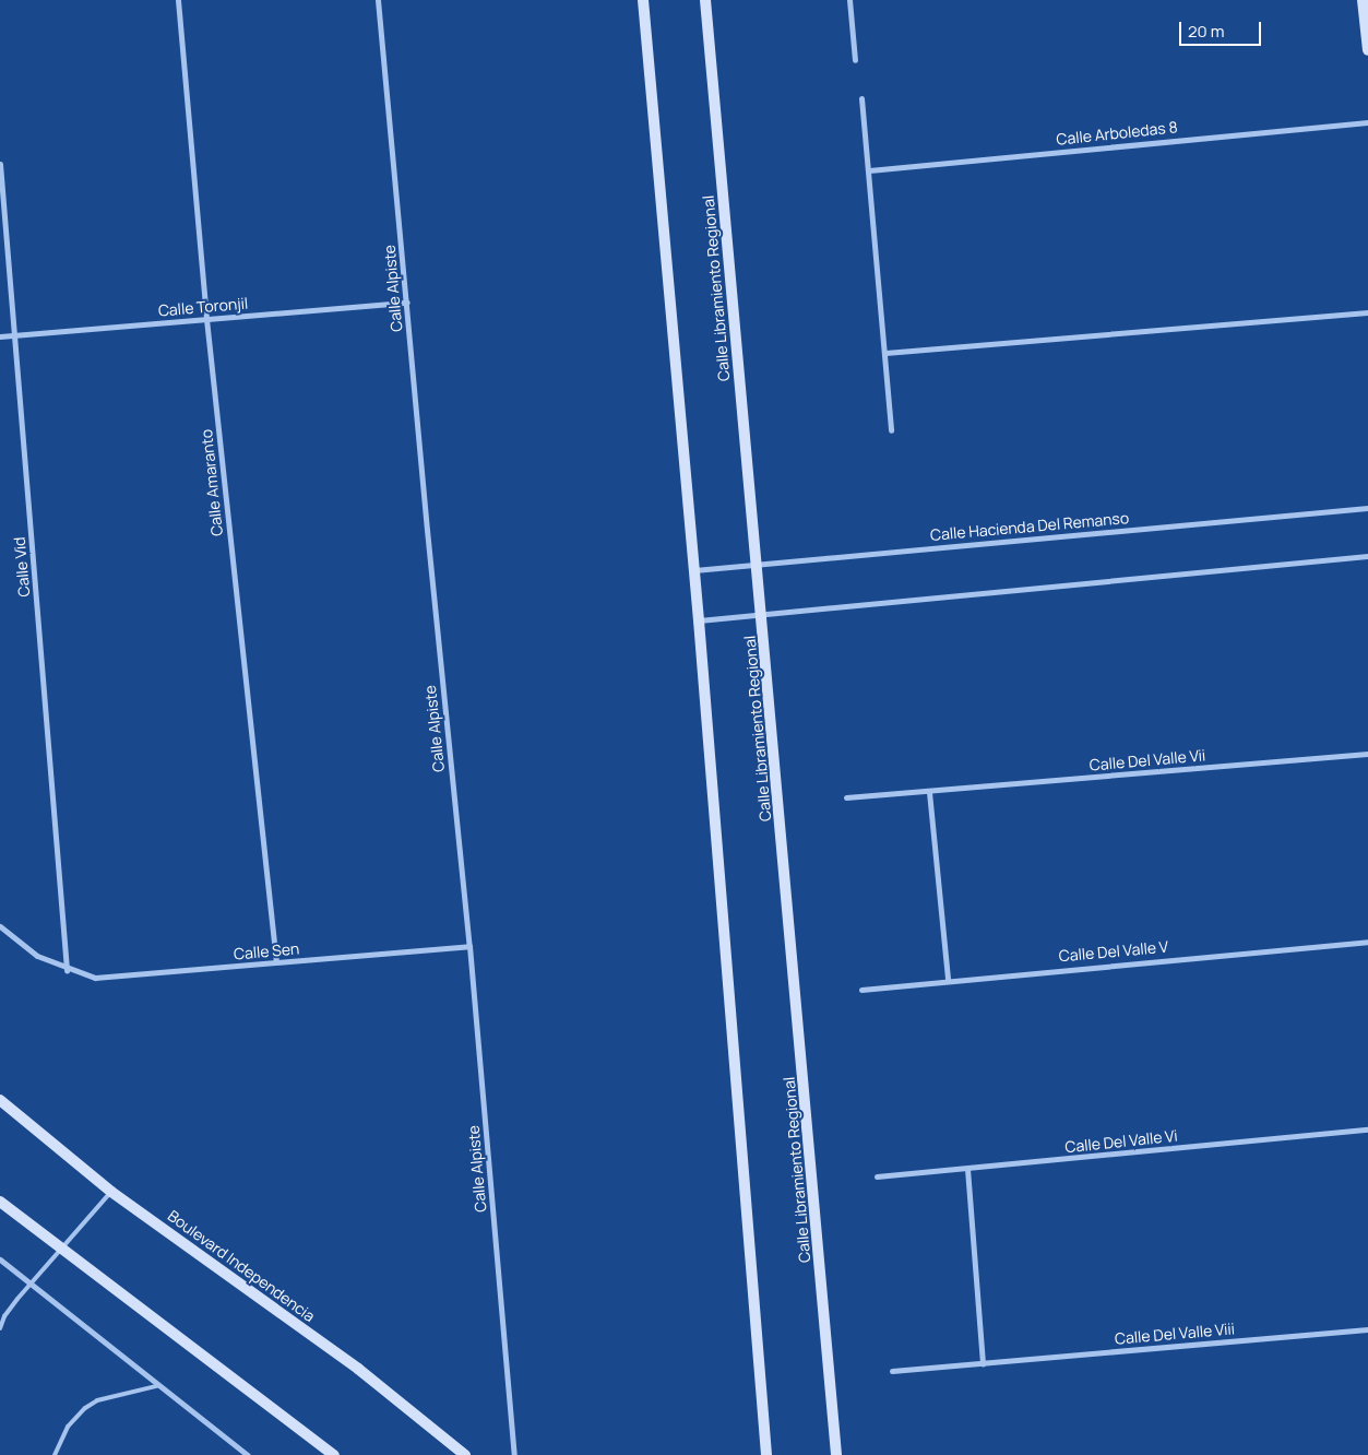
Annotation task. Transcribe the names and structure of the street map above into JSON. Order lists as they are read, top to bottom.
{
  "streets": {
    "street": [
      "Calle Arboledas 8",
      "Calle Alpiste",
      "Calle Libramiento Regional",
      "Calle Toronjil",
      "Calle Amaranto",
      "Calle Hacienda Del Remanso",
      "Calle Vid",
      "Calle Del Valle Vii",
      "Calle Sen",
      "Calle Del Valle V",
      "Calle Del Valle Vi",
      "Boulevard Independencia",
      "Calle Del Valle Viii"
    ]
  },
  "crossings": [
    ["Calle Alpiste", "Calle Toronjil"],
    ["Calle Alpiste", "Calle Sen"],
    ["Calle Libramiento Regional", "Calle Hacienda Del Remanso"],
    ["Calle Toronjil", "Calle Amaranto"],
    ["Calle Toronjil", "Calle Vid"],
    ["Calle Amaranto", "Calle Sen"],
    ["Calle Vid", "Calle Sen"]
  ],
  "scale_bar": "20 m"
}
